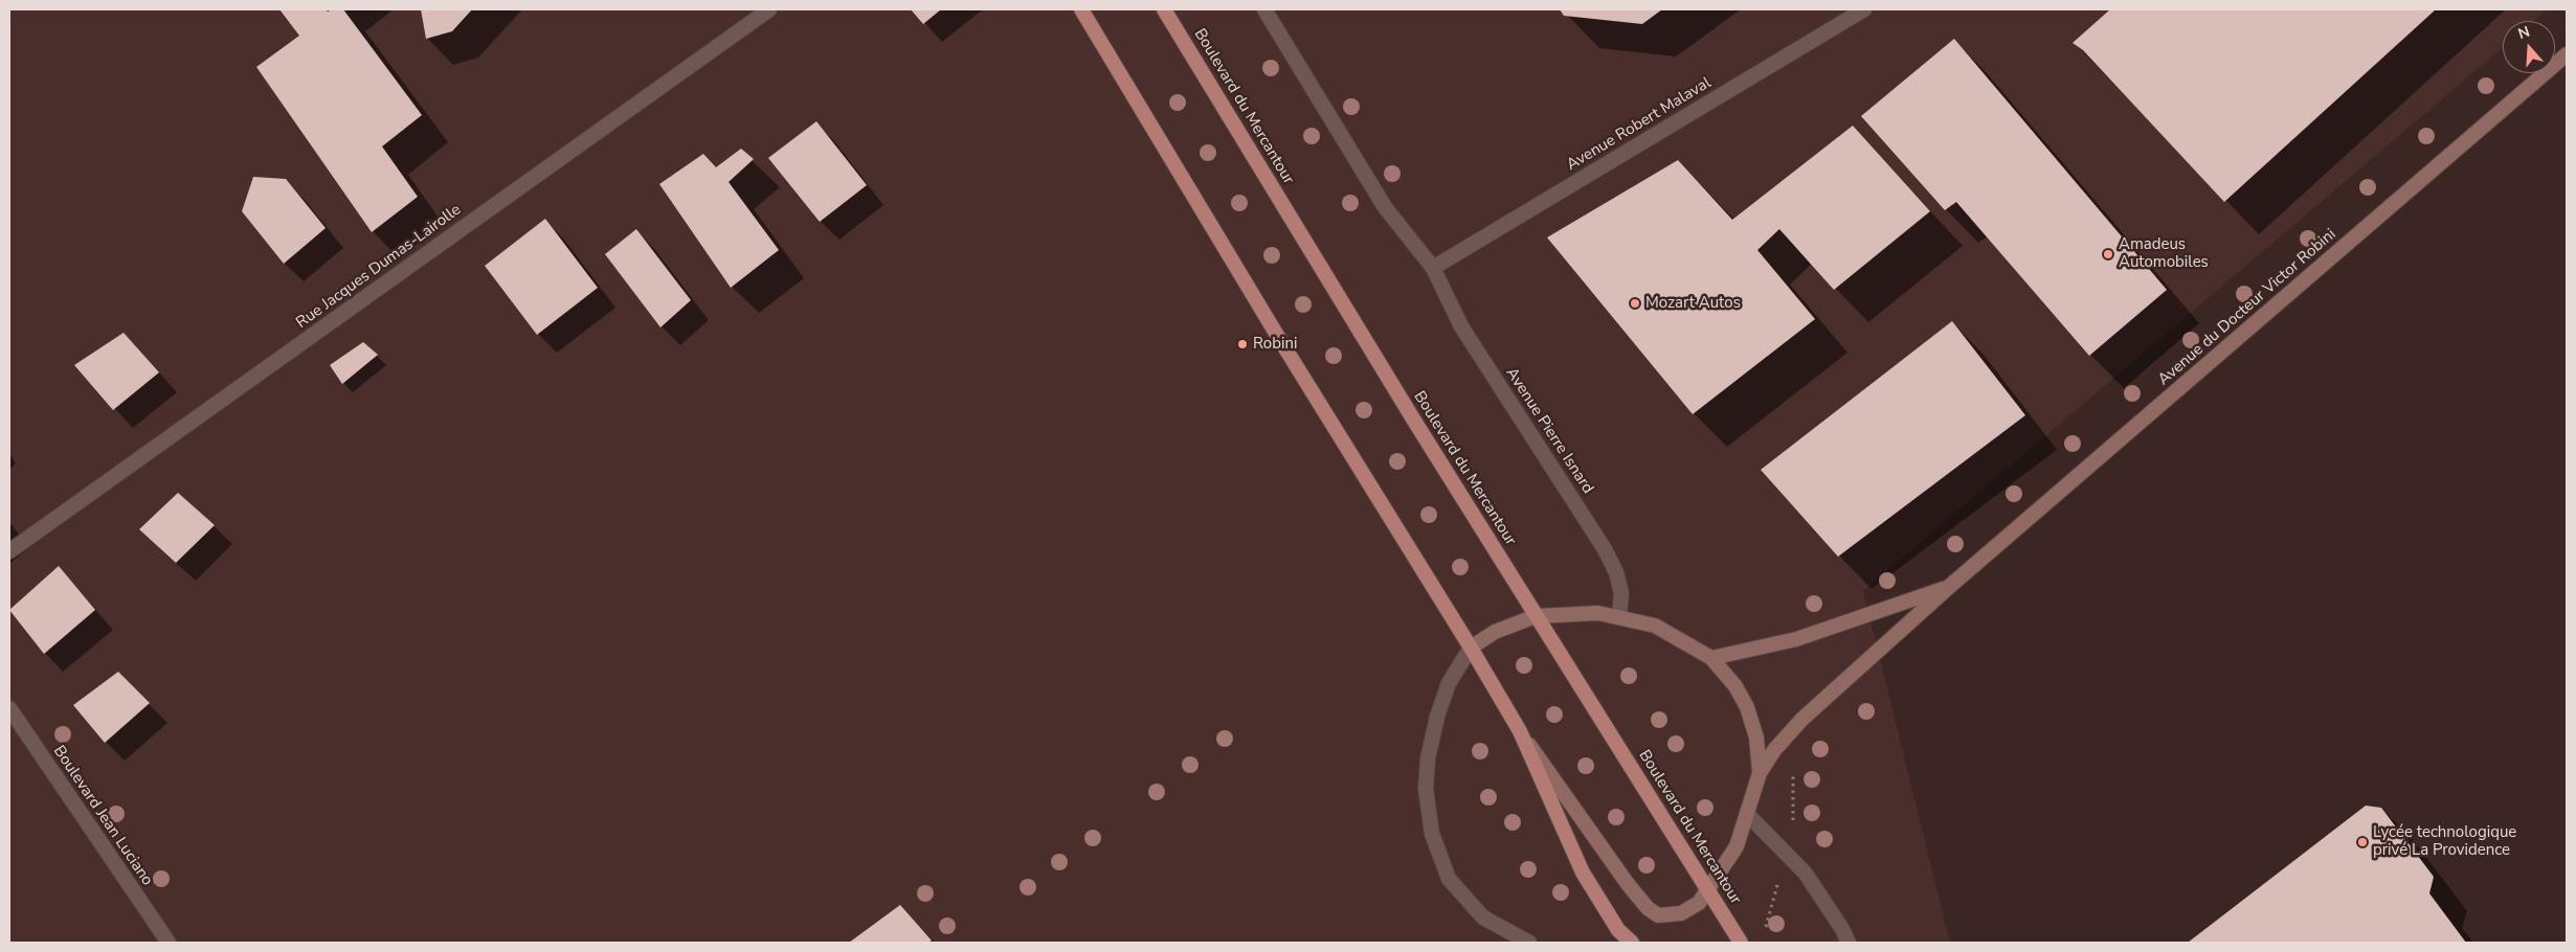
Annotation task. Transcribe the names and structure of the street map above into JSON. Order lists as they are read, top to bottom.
{
  "streets": {
    "main road": ["Boulevard du Mercantour", "Avenue du Docteur Victor Robini"],
    "street": [
      "Avenue Robert Malaval",
      "Rue Jacques Dumas-Lairolle",
      "Avenue Pierre Isnard",
      "Boulevard Jean Luciano"
    ]
  },
  "crossings": [
    ["Avenue Robert Malaval", "Avenue Pierre Isnard"]
  ],
  "places": [
    "Amadeus Automobiles",
    "Mozart Autos",
    "Robini",
    "Lycée technologique privé La Providence"
  ],
  "north": "top"
}
